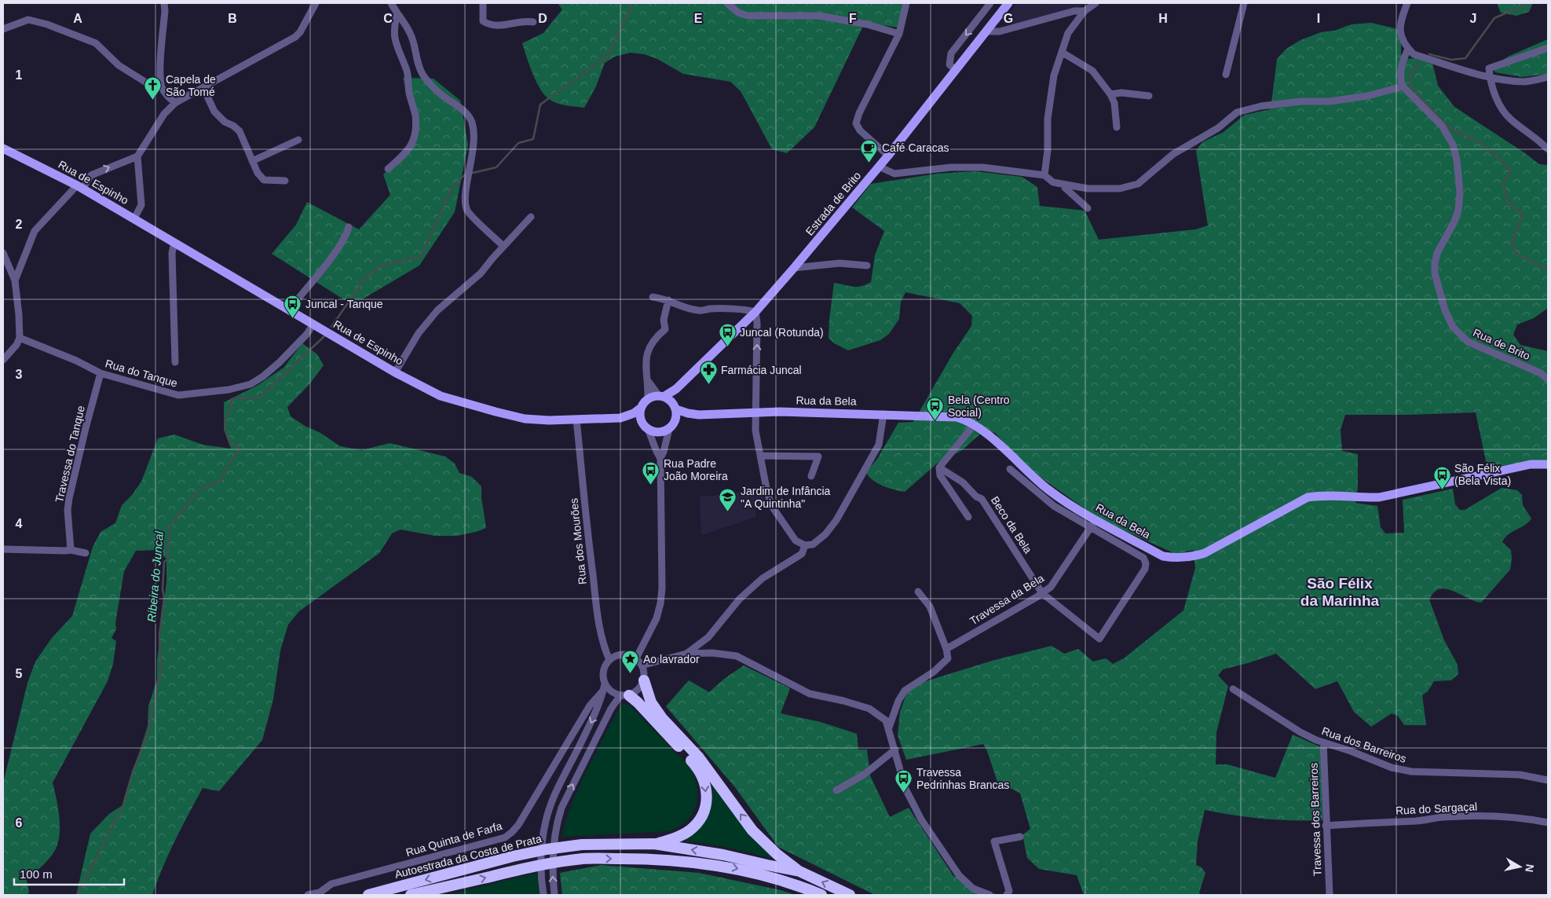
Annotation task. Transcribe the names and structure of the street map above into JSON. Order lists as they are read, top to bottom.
{
  "streets": {
    "highway": ["Autoestrada da Costa de Prata"],
    "main road": ["Rua de Espinho", "Estrada de Brito", "Rua da Bela"],
    "street": [
      "Rua de Brito",
      "Rua do Tanque",
      "Travessa do Tanque",
      "Beco da Bela",
      "Rua dos Mourões",
      "Travessa da Bela",
      "Rua dos Barreiros",
      "Rua do Sargaçal",
      "Travessa dos Barreiros",
      "Rua Quinta de Farfa"
    ]
  },
  "crossings": [
    ["Rua de Espinho", "Estrada de Brito"],
    ["Rua de Espinho", "Rua do Tanque"],
    ["Rua de Espinho", "Rua da Bela"],
    ["Rua de Espinho", "Rua dos Mourões"],
    ["Estrada de Brito", "Rua da Bela"],
    ["Rua do Tanque", "Travessa do Tanque"],
    ["Rua da Bela", "Beco da Bela"],
    ["Rua da Bela", "Travessa da Bela"],
    ["Beco da Bela", "Travessa da Bela"],
    ["Rua dos Mourões", "Rua Quinta de Farfa"],
    ["Rua dos Barreiros", "Travessa dos Barreiros"],
    ["Rua do Sargaçal", "Travessa dos Barreiros"]
  ],
  "districts": ["São Félix da Marinha"],
  "water": ["Ribeira do Juncal"],
  "places": {
    "church": ["Capela de São Tomé"],
    "cafe": ["Café Caracas"],
    "bus stop": [
      "Juncal - Tanque",
      "Juncal (Rotunda)",
      "Bela (Centro Social)",
      "Rua Padre João Moreira",
      "São Félix (Bela Vista)",
      "Travessa Pedrinhas Brancas"
    ],
    "pharmacy": ["Farmácia Juncal"],
    "school or university": ["Jardim de Infância \"A Quintinha\""],
    "place": ["Ao lavrador"]
  },
  "scale_bar": "100 m",
  "north": "right",
  "grid": {
    "columns": [
      "A",
      "B",
      "C",
      "D",
      "E",
      "F",
      "G",
      "H",
      "I",
      "J"
    ],
    "rows": [
      "1",
      "2",
      "3",
      "4",
      "5",
      "6"
    ]
  }
}
